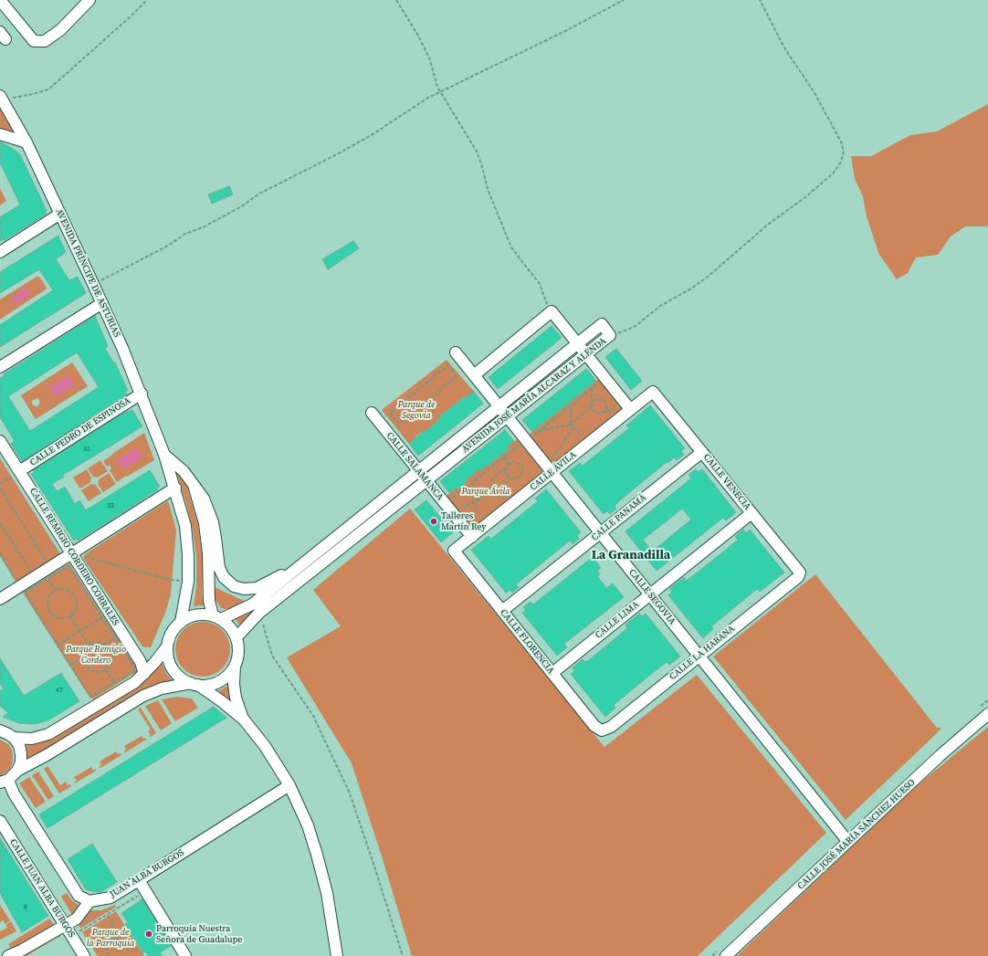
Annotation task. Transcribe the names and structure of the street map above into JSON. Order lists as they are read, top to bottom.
{
  "streets": {
    "street": [
      "AVENIDA PRÍNCIPE DE ASTURIAS",
      "AVENIDA JOSÉ MARÍA ALCARAZ Y ALENDA",
      "CALLE PEDRO DE ESPINOSA",
      "CALLE SALAMANCA",
      "CALLE ÁVILA",
      "CALLE VENECIA",
      "CALLE PANAMÁ",
      "CALLE REMIGIO CORDERO CORRALES",
      "CALLE SEGOVIA",
      "CALLE LIMA",
      "CALLE FLORENCIA",
      "CALLE LA HABANA",
      "CALLE JOSÉ MARÍA SÁNCHEZ HUESO",
      "JUAN ALBA BURGOS",
      "CALLE JUAN ALBA BURGOS"
    ]
  },
  "crossings": [
    ["AVENIDA PRÍNCIPE DE ASTURIAS", "AVENIDA JOSÉ MARÍA ALCARAZ Y ALENDA"],
    ["AVENIDA PRÍNCIPE DE ASTURIAS", "CALLE PEDRO DE ESPINOSA"],
    ["AVENIDA JOSÉ MARÍA ALCARAZ Y ALENDA", "CALLE SALAMANCA"],
    ["AVENIDA JOSÉ MARÍA ALCARAZ Y ALENDA", "CALLE SEGOVIA"],
    ["CALLE PEDRO DE ESPINOSA", "CALLE REMIGIO CORDERO CORRALES"],
    ["CALLE SALAMANCA", "CALLE ÁVILA"],
    ["CALLE ÁVILA", "CALLE VENECIA"],
    ["CALLE ÁVILA", "CALLE SEGOVIA"],
    ["CALLE ÁVILA", "CALLE FLORENCIA"],
    ["CALLE VENECIA", "CALLE PANAMÁ"],
    ["CALLE VENECIA", "CALLE LIMA"],
    ["CALLE VENECIA", "CALLE LA HABANA"],
    ["CALLE PANAMÁ", "CALLE SEGOVIA"],
    ["CALLE PANAMÁ", "CALLE FLORENCIA"],
    ["CALLE SEGOVIA", "CALLE LIMA"],
    ["CALLE SEGOVIA", "CALLE LA HABANA"],
    ["CALLE SEGOVIA", "CALLE JOSÉ MARÍA SÁNCHEZ HUESO"],
    ["CALLE LIMA", "CALLE FLORENCIA"],
    ["CALLE FLORENCIA", "CALLE LA HABANA"]
  ],
  "districts": ["La Granadilla"],
  "parks": [
    "Parque de Segovia",
    "Parque Ávila",
    "Parque Remigio Cordero",
    "Parque de la Parroquia"
  ],
  "places": ["Talleres Martín Rey", "Parroquia Nuestra Señora de Guadalupe"],
  "house_numbers": [
    "31",
    "33",
    "47",
    "6"
  ]
}
